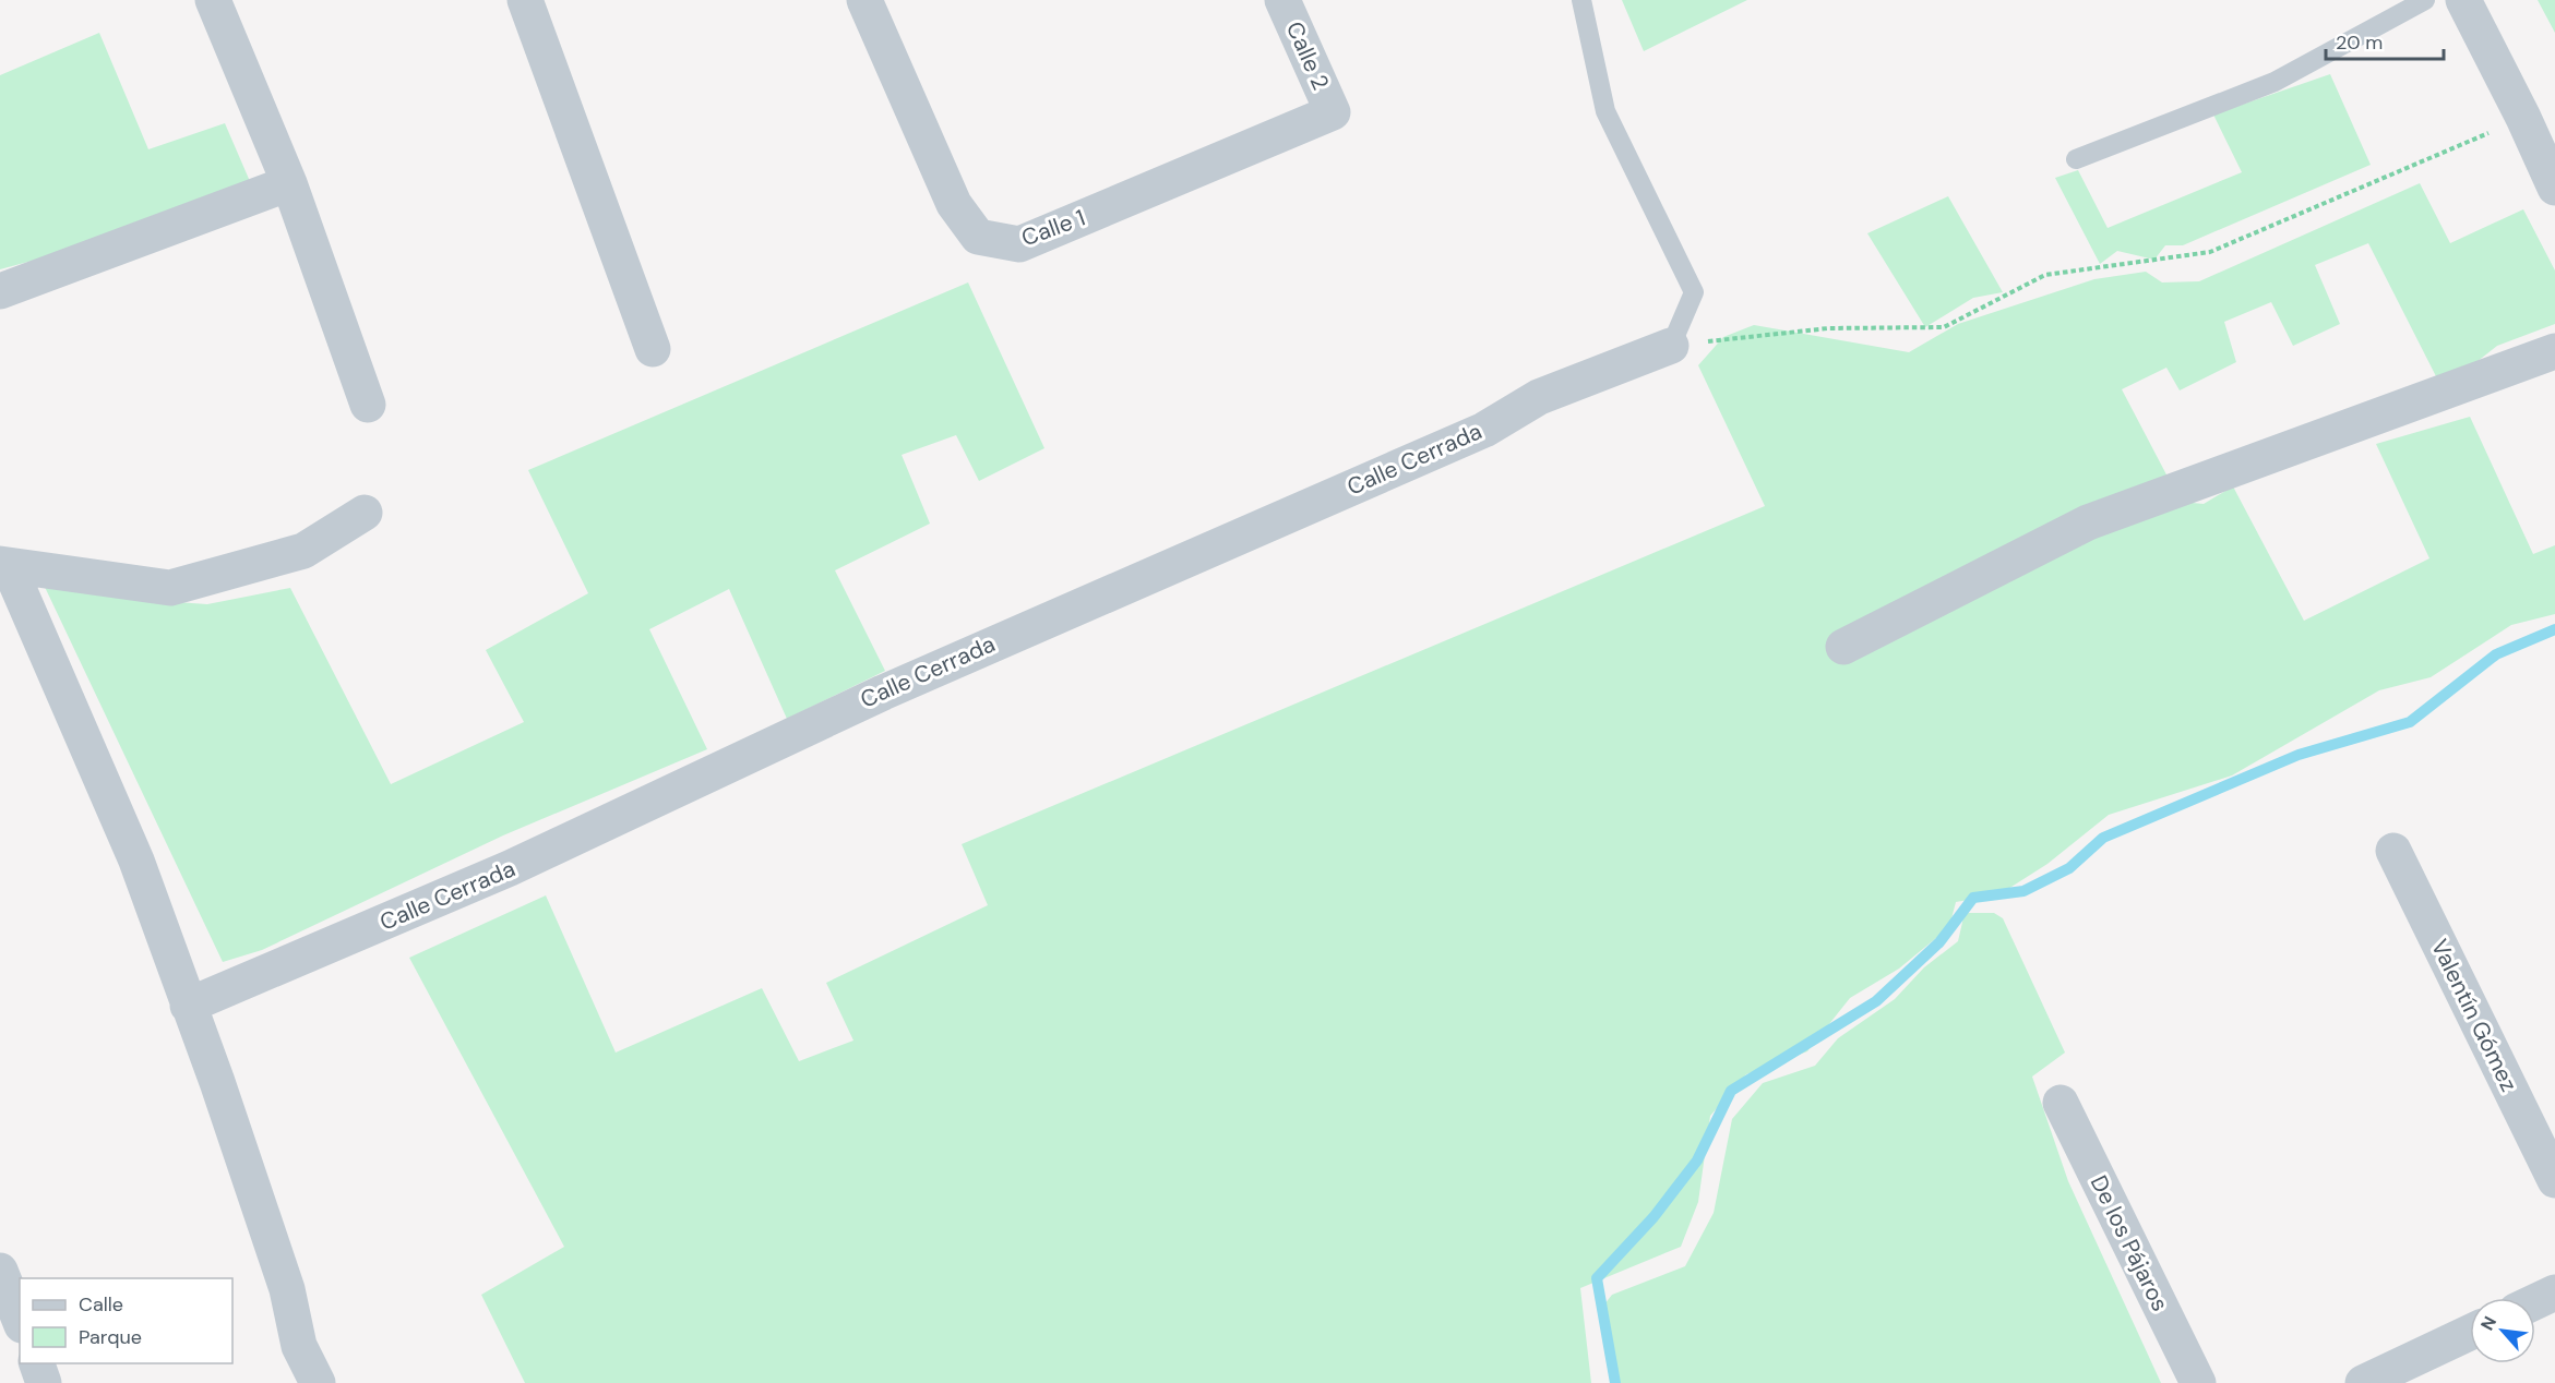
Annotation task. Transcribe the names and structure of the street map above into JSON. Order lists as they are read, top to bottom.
{
  "streets": {
    "street": [
      "Calle 2",
      "Calle 1",
      "Calle Cerrada",
      "Valentín Gómez",
      "De los Pájaros"
    ]
  },
  "crossings": [
    ["Calle 2", "Calle 1"]
  ],
  "legend": ["Calle", "Parque"],
  "scale_bar": "20 m",
  "north": "top left"
}
